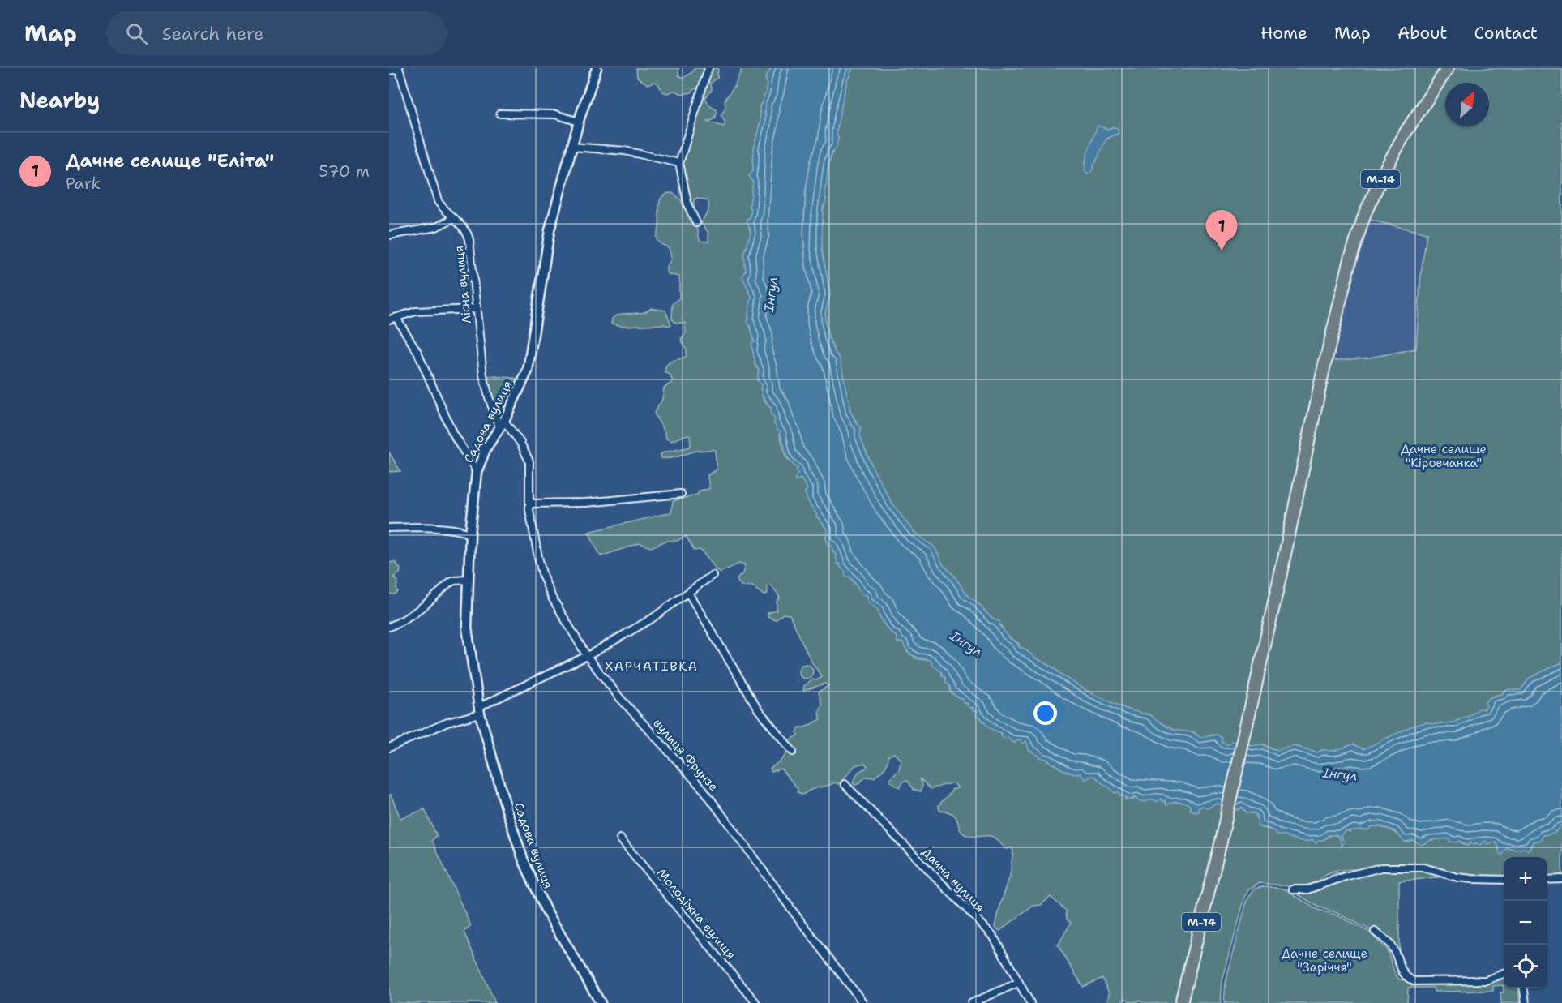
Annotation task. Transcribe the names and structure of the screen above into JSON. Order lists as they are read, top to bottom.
{
  "streets": {
    "highway": ["М-14"],
    "street": [
      "Лісна вулиця",
      "Садова вулиця",
      "вулиця Фрунзе",
      "Дачна вулиця",
      "Молодіжна вулиця"
    ]
  },
  "crossings": [
    ["Лісна вулиця", "Садова вулиця"],
    ["Лісна вулиця", "вулиця Фрунзе"],
    ["Садова вулиця", "вулиця Фрунзе"]
  ],
  "districts": ["ХАРЧАТІВКА"],
  "water": ["Інгул"],
  "parks": ["Дачне селище \"Кіровчанка\"", "Дачне селище \"Заріччя\""],
  "north": "top right",
  "page": {
    "header": "Map",
    "search": "Search here",
    "nav": [
      "Home",
      "Map",
      "About",
      "Contact"
    ],
    "heading": "Nearby",
    "list": [
      {
        "mark": "1",
        "name": "Дачне селище \"Еліта\"",
        "note": "Park",
        "value": "570 m"
      }
    ],
    "pins": "1",
    "map_buttons": ["+", "−"]
  }
}
